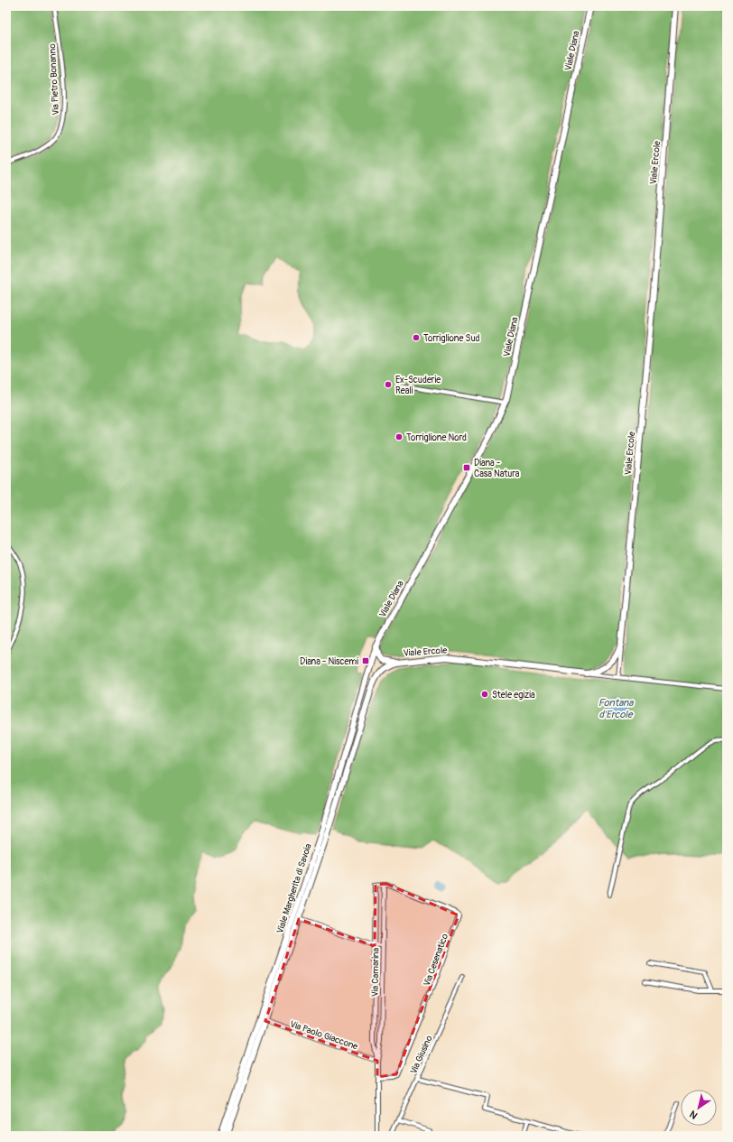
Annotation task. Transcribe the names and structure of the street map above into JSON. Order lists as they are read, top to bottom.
{
  "streets": {
    "street": [
      "Viale Diana",
      "Via Pietro Bonanno",
      "Viale Ercole",
      "Viale Margherita di Savoia",
      "Via Cesenatico",
      "Via Camarina",
      "Via Paolo Giaccone",
      "Via Giusino"
    ]
  },
  "crossings": [
    ["Viale Diana", "Viale Margherita di Savoia"],
    ["Viale Ercole", "Viale Margherita di Savoia"],
    ["Viale Margherita di Savoia", "Via Paolo Giaccone"],
    ["Via Cesenatico", "Via Camarina"],
    ["Via Camarina", "Via Paolo Giaccone"]
  ],
  "water": ["Fontana d'Ercole"],
  "places": {
    "other": [
      "Torriglione Sud",
      "Ex-Scuderie Reali",
      "Torriglione Nord",
      "Stele egizia"
    ],
    "transit": ["Diana - Casa Natura", "Diana - Niscemi"]
  },
  "north": "bottom left"
}
